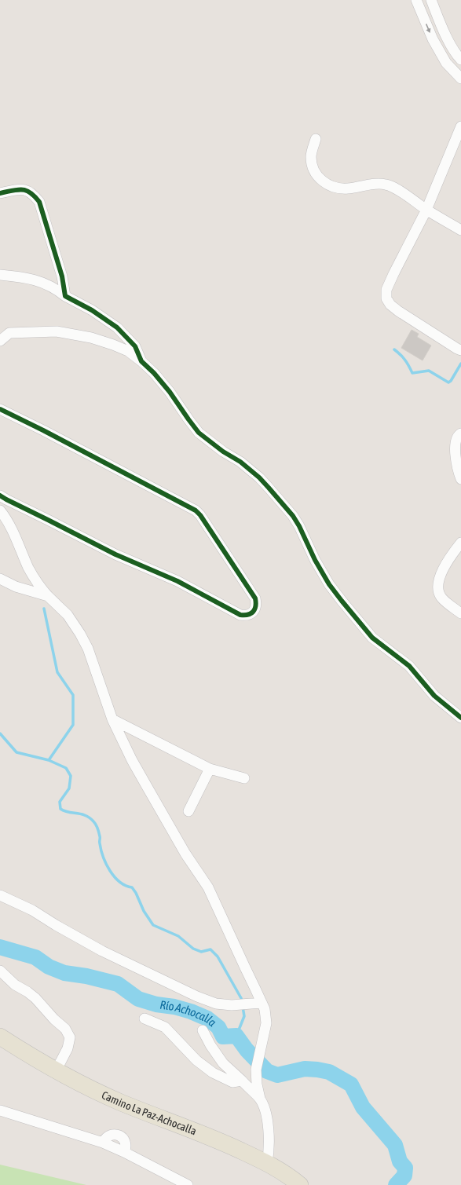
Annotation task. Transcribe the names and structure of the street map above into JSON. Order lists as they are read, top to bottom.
{
  "streets": {
    "main road": ["Camino La Paz-Achocalla"]
  },
  "water": ["Río Achocalla"]
}
